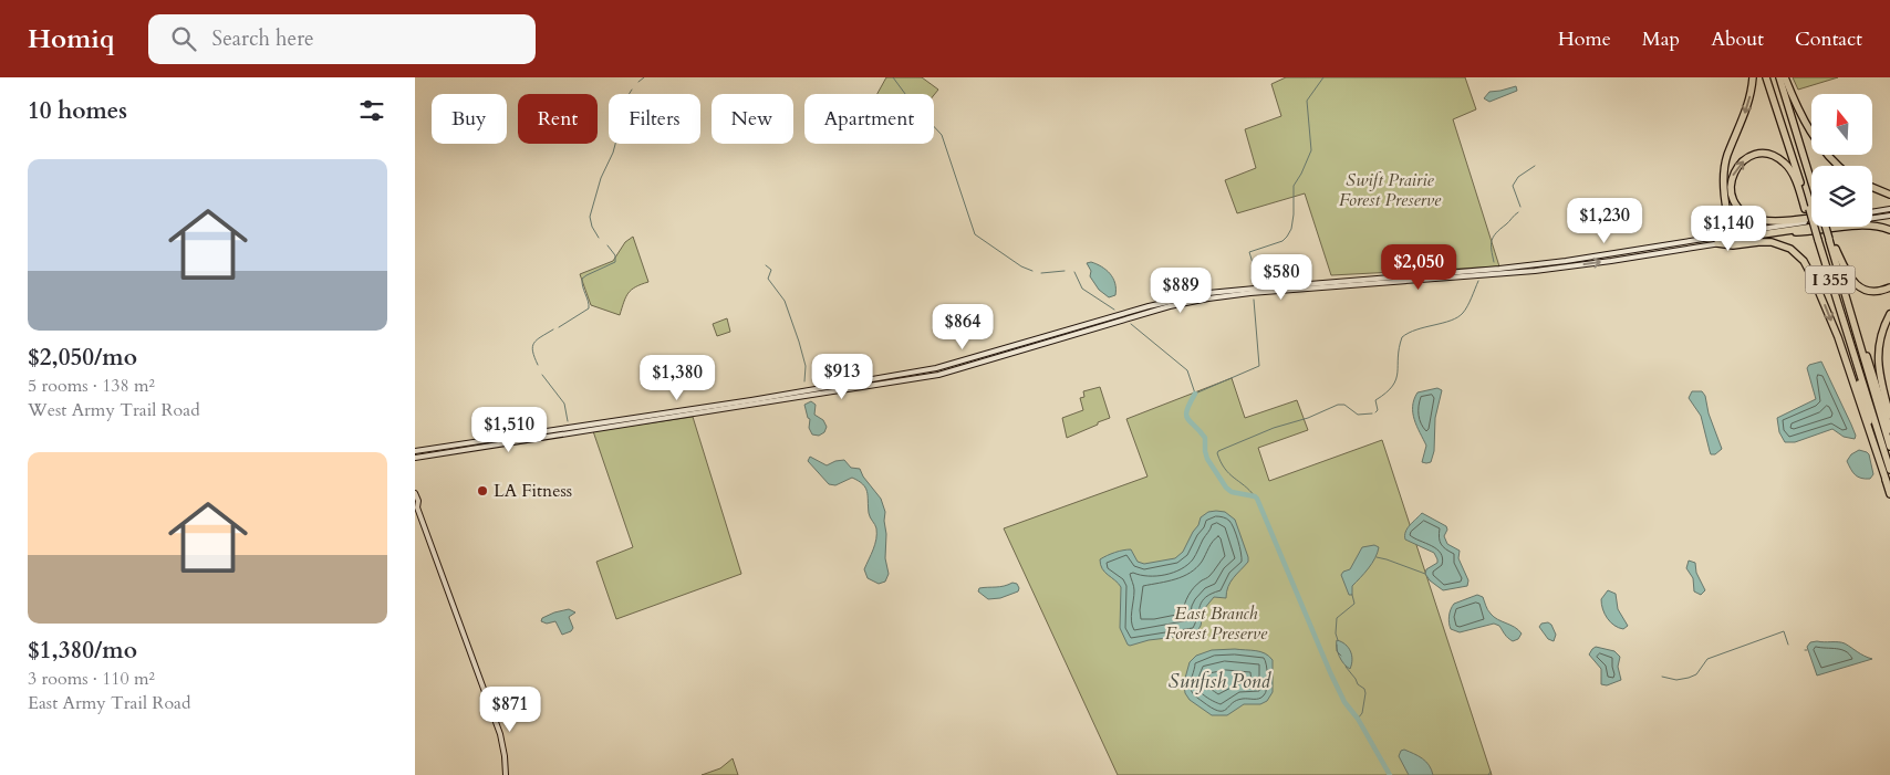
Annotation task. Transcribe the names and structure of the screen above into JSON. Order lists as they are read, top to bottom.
{
  "streets": {
    "highway": ["I 355"]
  },
  "water": ["Sunfish Pond"],
  "parks": ["Swift Prairie Forest Preserve", "East Branch Forest Preserve"],
  "places": ["LA Fitness"],
  "north": "top",
  "page": {
    "header": "Homiq",
    "search": "Search here",
    "nav": [
      "Home",
      "Map",
      "About",
      "Contact"
    ],
    "heading": "10 homes",
    "chip": [
      "Buy",
      "Rent",
      "Filters",
      "New",
      "Apartment"
    ],
    "list": [
      {
        "name": "$2,050/mo",
        "note": "5 rooms · 138 m² · West Army Trail Road"
      },
      {
        "name": "$1,380/mo",
        "note": "3 rooms · 110 m² · East Army Trail Road"
      }
    ],
    "price": [
      "$1,230",
      "$1,140",
      "$2,050",
      "$580",
      "$889",
      "$864",
      "$913",
      "$1,380",
      "$1,510",
      "$871"
    ]
  }
}
